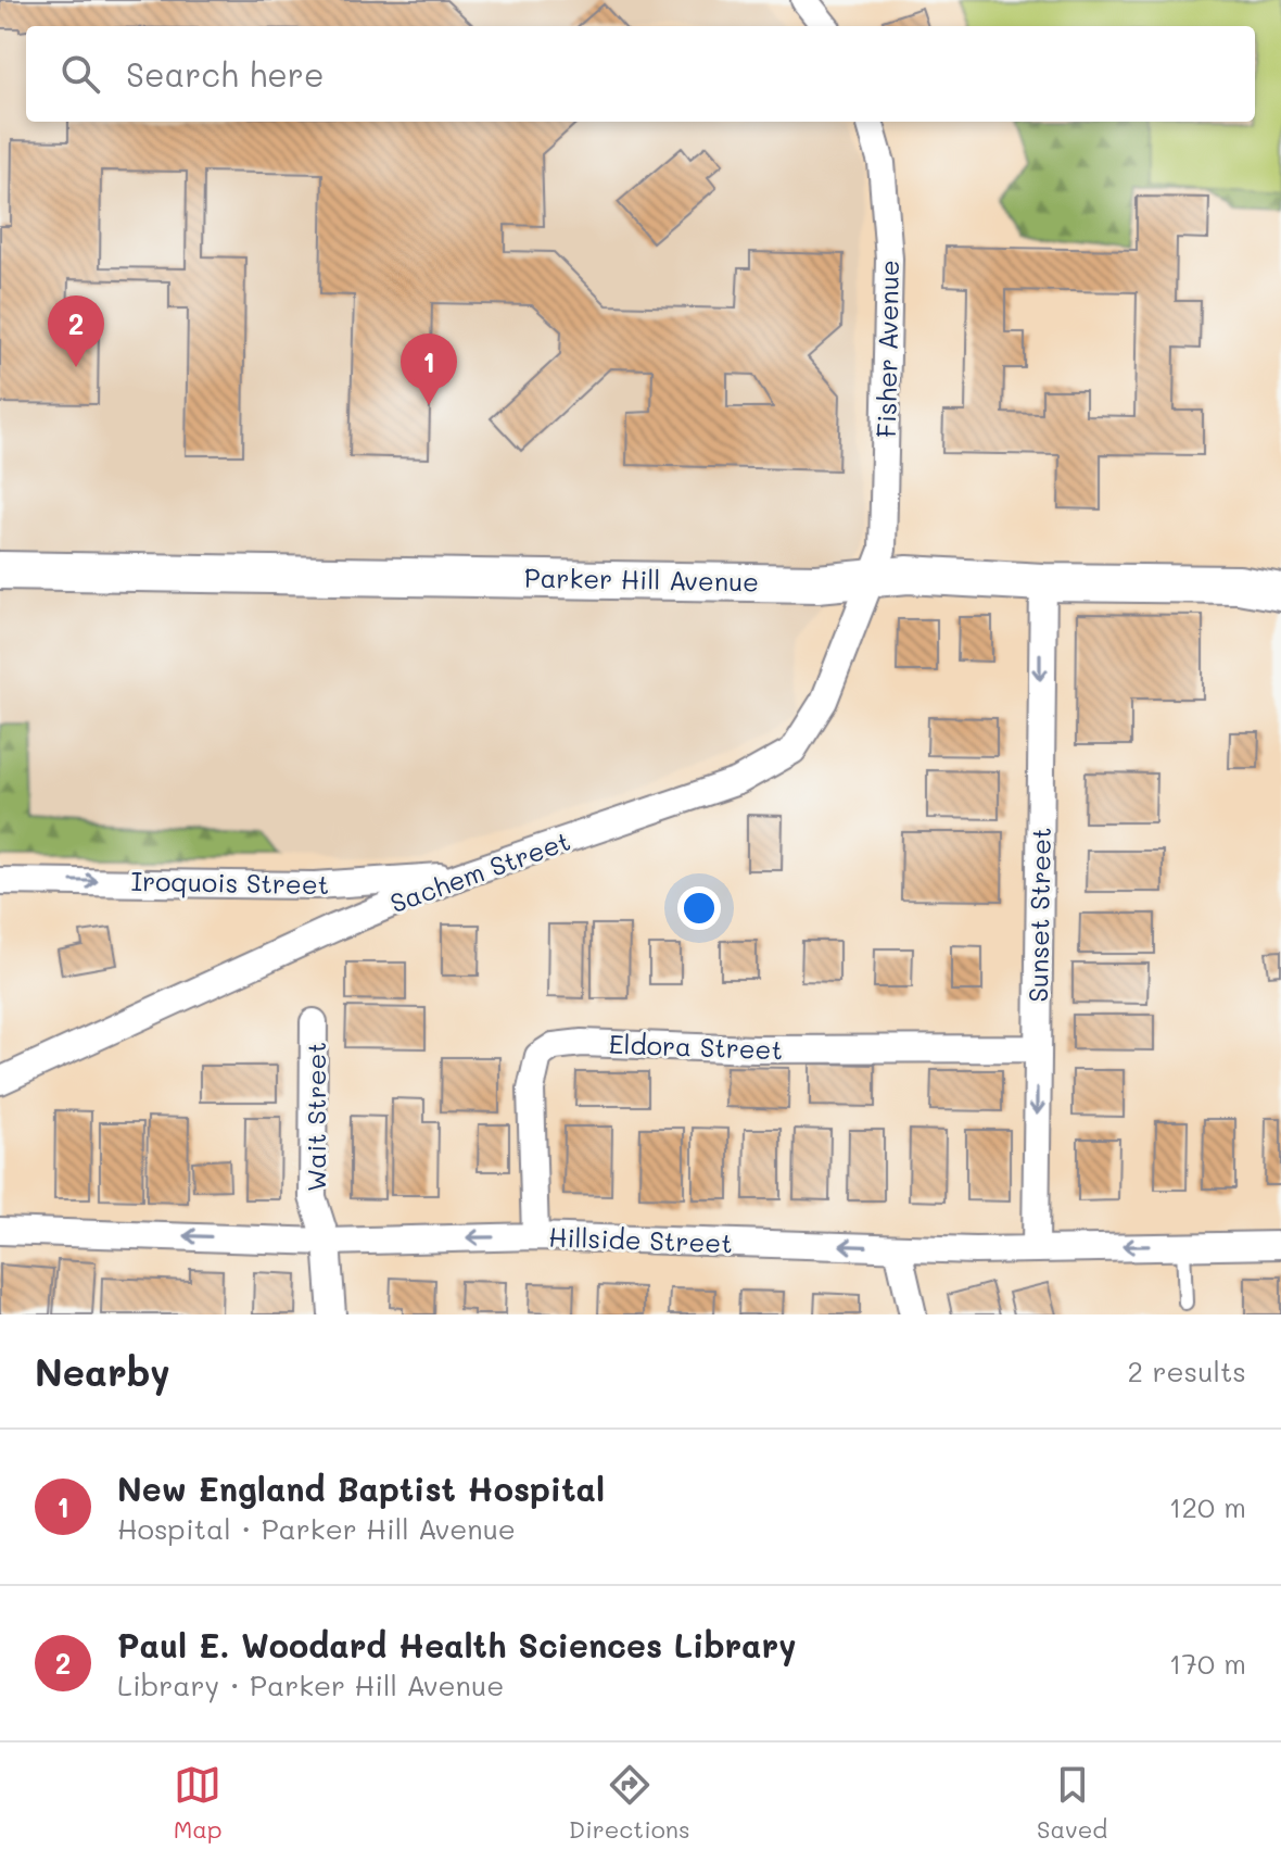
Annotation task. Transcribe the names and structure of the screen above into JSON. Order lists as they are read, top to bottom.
{
  "streets": {
    "street": [
      "Fisher Avenue",
      "Parker Hill Avenue",
      "Sachem Street",
      "Iroquois Street",
      "Sunset Street",
      "Eldora Street",
      "Wait Street",
      "Hillside Street"
    ]
  },
  "crossings": [
    ["Fisher Avenue", "Parker Hill Avenue"],
    ["Fisher Avenue", "Sachem Street"],
    ["Parker Hill Avenue", "Sachem Street"],
    ["Parker Hill Avenue", "Sunset Street"],
    ["Sachem Street", "Iroquois Street"],
    ["Sunset Street", "Eldora Street"],
    ["Sunset Street", "Hillside Street"],
    ["Eldora Street", "Hillside Street"],
    ["Wait Street", "Hillside Street"]
  ],
  "one_way": ["Iroquois Street", "Sunset Street", "Hillside Street"],
  "page": {
    "search": "Search here",
    "pins": ["2", "1"],
    "heading": ["Nearby", "2 results"],
    "list": [
      {
        "mark": "1",
        "name": "New England Baptist Hospital",
        "note": "Hospital · Parker Hill Avenue",
        "value": "120 m"
      },
      {
        "mark": "2",
        "name": "Paul E. Woodard Health Sciences Library",
        "note": "Library · Parker Hill Avenue",
        "value": "170 m"
      }
    ],
    "nav": ["Map", "Directions", "Saved"]
  }
}
